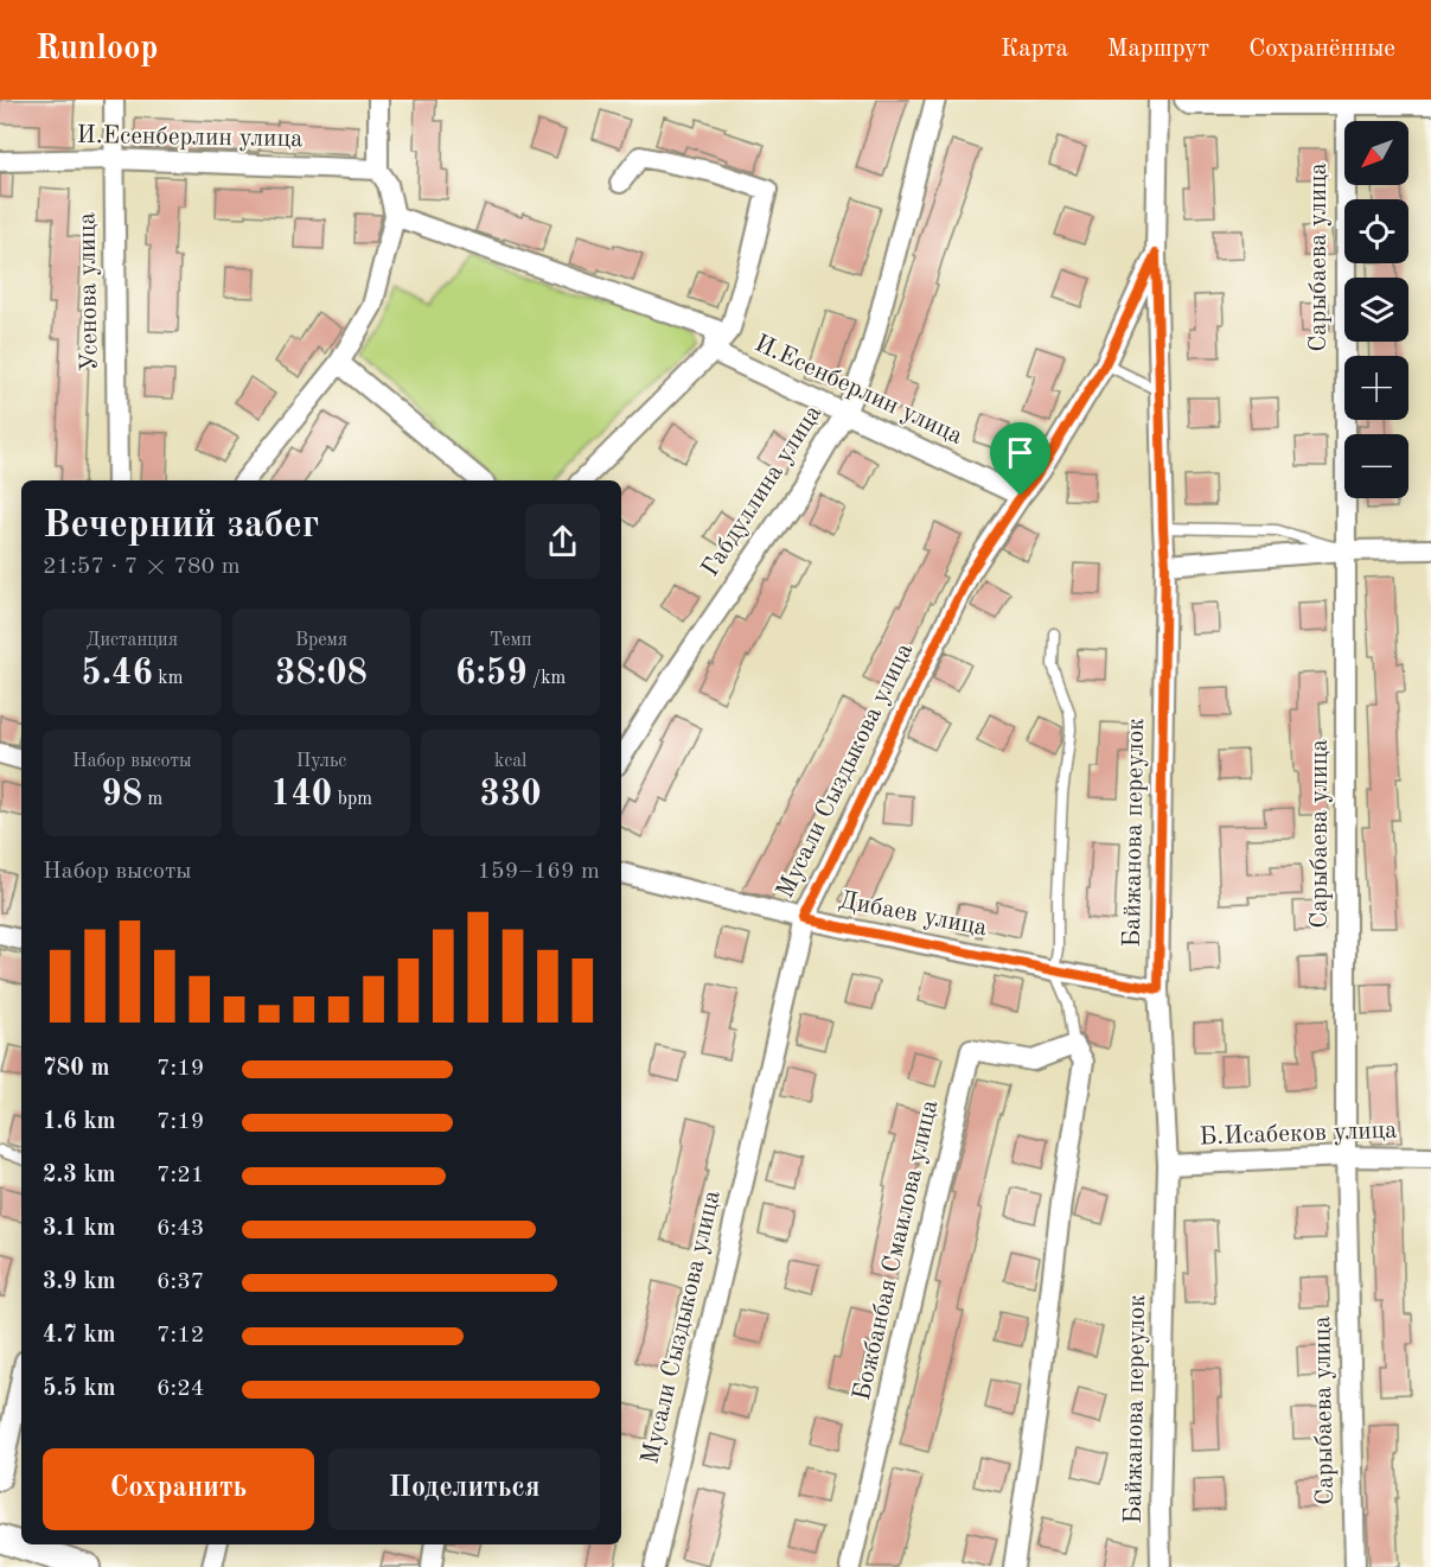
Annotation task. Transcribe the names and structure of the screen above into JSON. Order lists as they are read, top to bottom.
{
  "streets": {
    "street": [
      "И.Есенберлин улица",
      "Сарыбаева улица",
      "Усенова улица",
      "Габдуллина улица",
      "Мусали Сыздыкова улица",
      "Байжанова переулок",
      "Дибаев улица",
      "Б.Исабеков улица",
      "Божбанбая Смаилова улица"
    ]
  },
  "crossings": [
    ["И.Есенберлин улица", "Усенова улица"],
    ["И.Есенберлин улица", "Габдуллина улица"],
    ["И.Есенберлин улица", "Мусали Сыздыкова улица"],
    ["Сарыбаева улица", "Б.Исабеков улица"],
    ["Мусали Сыздыкова улица", "Байжанова переулок"],
    ["Мусали Сыздыкова улица", "Дибаев улица"],
    ["Байжанова переулок", "Дибаев улица"],
    ["Байжанова переулок", "Б.Исабеков улица"]
  ],
  "north": "bottom left",
  "page": {
    "header": "Runloop",
    "nav": ["Карта", "Маршрут", "Сохранённые"],
    "map_buttons": ["+", "−"],
    "heading": ["Вечерний забег", "21:57 · 7 × 780 m"],
    "stats": [
      ["Дистанция", "5.46 km"],
      ["Время", "38:08"],
      ["Темп", "6:59 /km"],
      ["Набор высоты", "98 m"],
      ["Пульс", "140 bpm"],
      ["kcal", "330"]
    ],
    "chart": ["Набор высоты", "159–169 m"],
    "list": [
      {
        "name": "780 m",
        "note": "7:19"
      },
      {
        "name": "1.6 km",
        "note": "7:19"
      },
      {
        "name": "2.3 km",
        "note": "7:21"
      },
      {
        "name": "3.1 km",
        "note": "6:43"
      },
      {
        "name": "3.9 km",
        "note": "6:37"
      },
      {
        "name": "4.7 km",
        "note": "7:12"
      },
      {
        "name": "5.5 km",
        "note": "6:24"
      }
    ],
    "buttons": ["Сохранить", "Поделиться"]
  }
}
